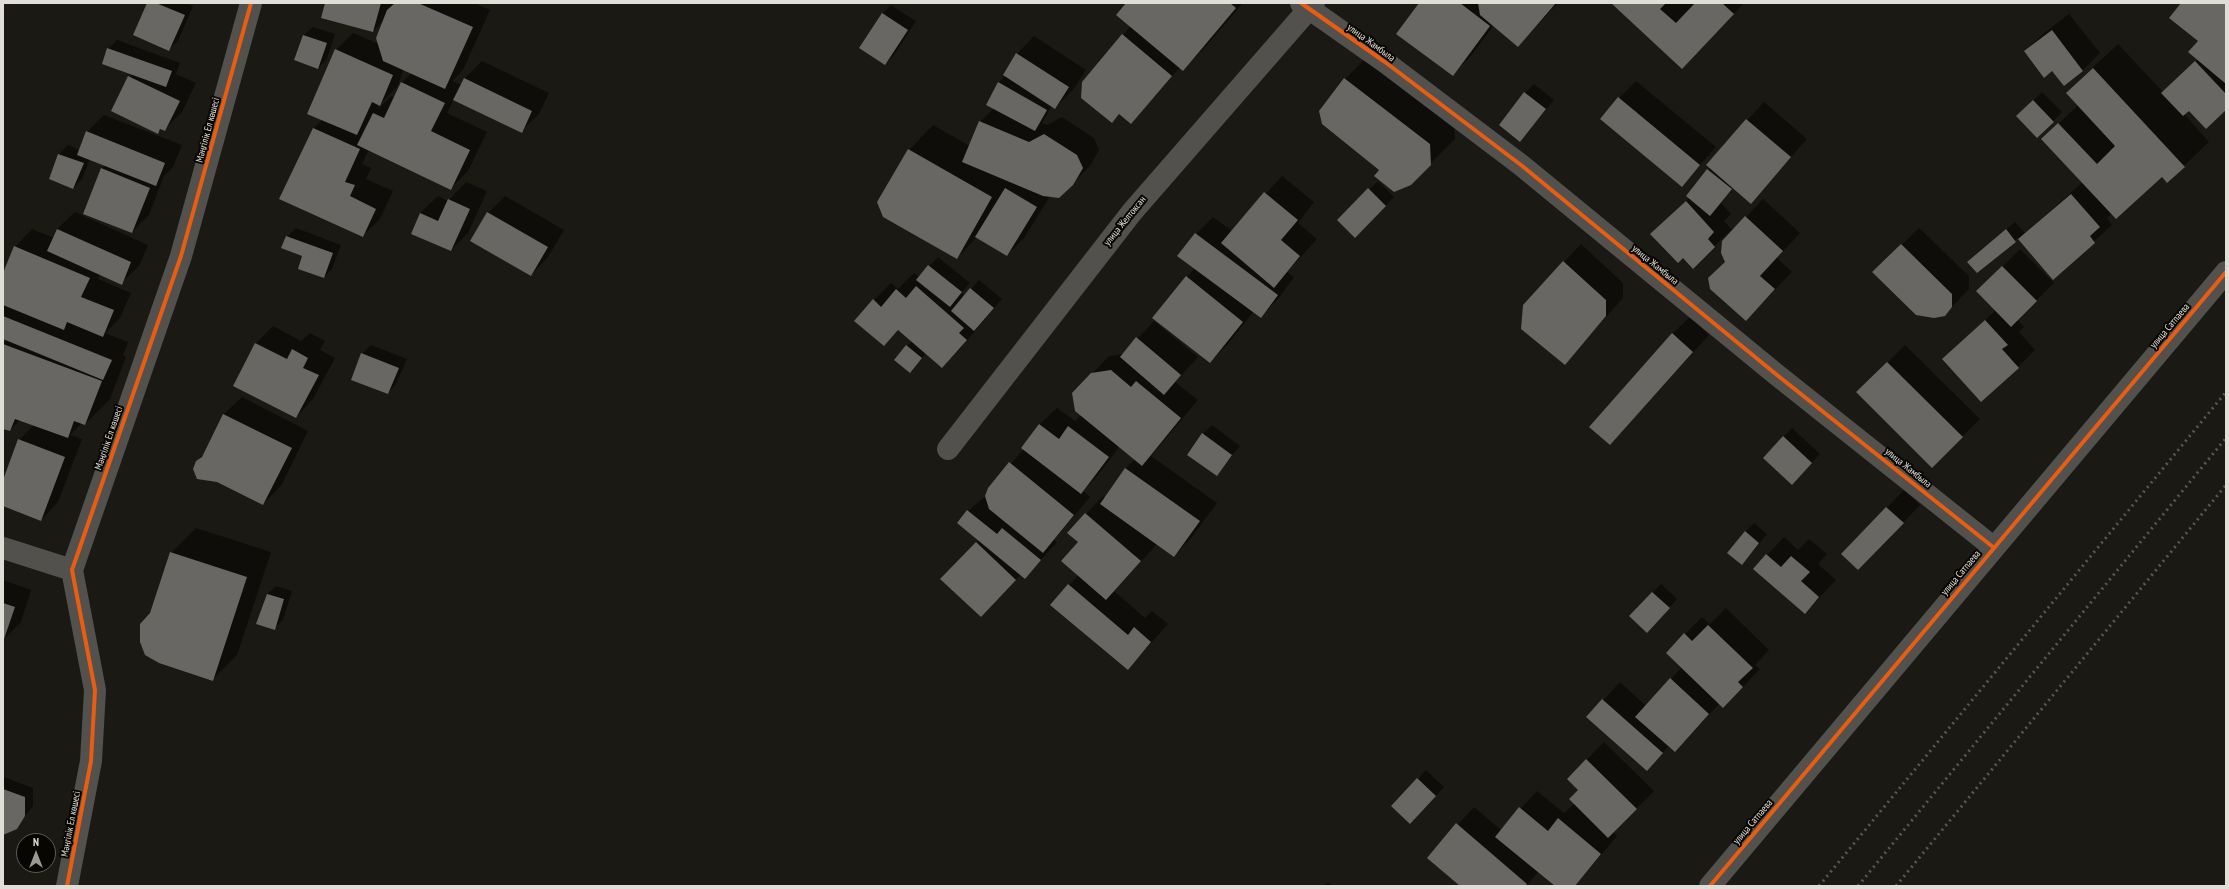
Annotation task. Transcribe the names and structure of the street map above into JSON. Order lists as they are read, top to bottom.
{
  "streets": {
    "street": [
      "улица Жамбыла",
      "Мәңгілік Ел көшесі",
      "улица Желтоксан",
      "улица Сатпаева"
    ]
  },
  "crossings": [
    ["улица Жамбыла", "улица Желтоксан"],
    ["улица Жамбыла", "улица Сатпаева"]
  ],
  "north": "top"
}
